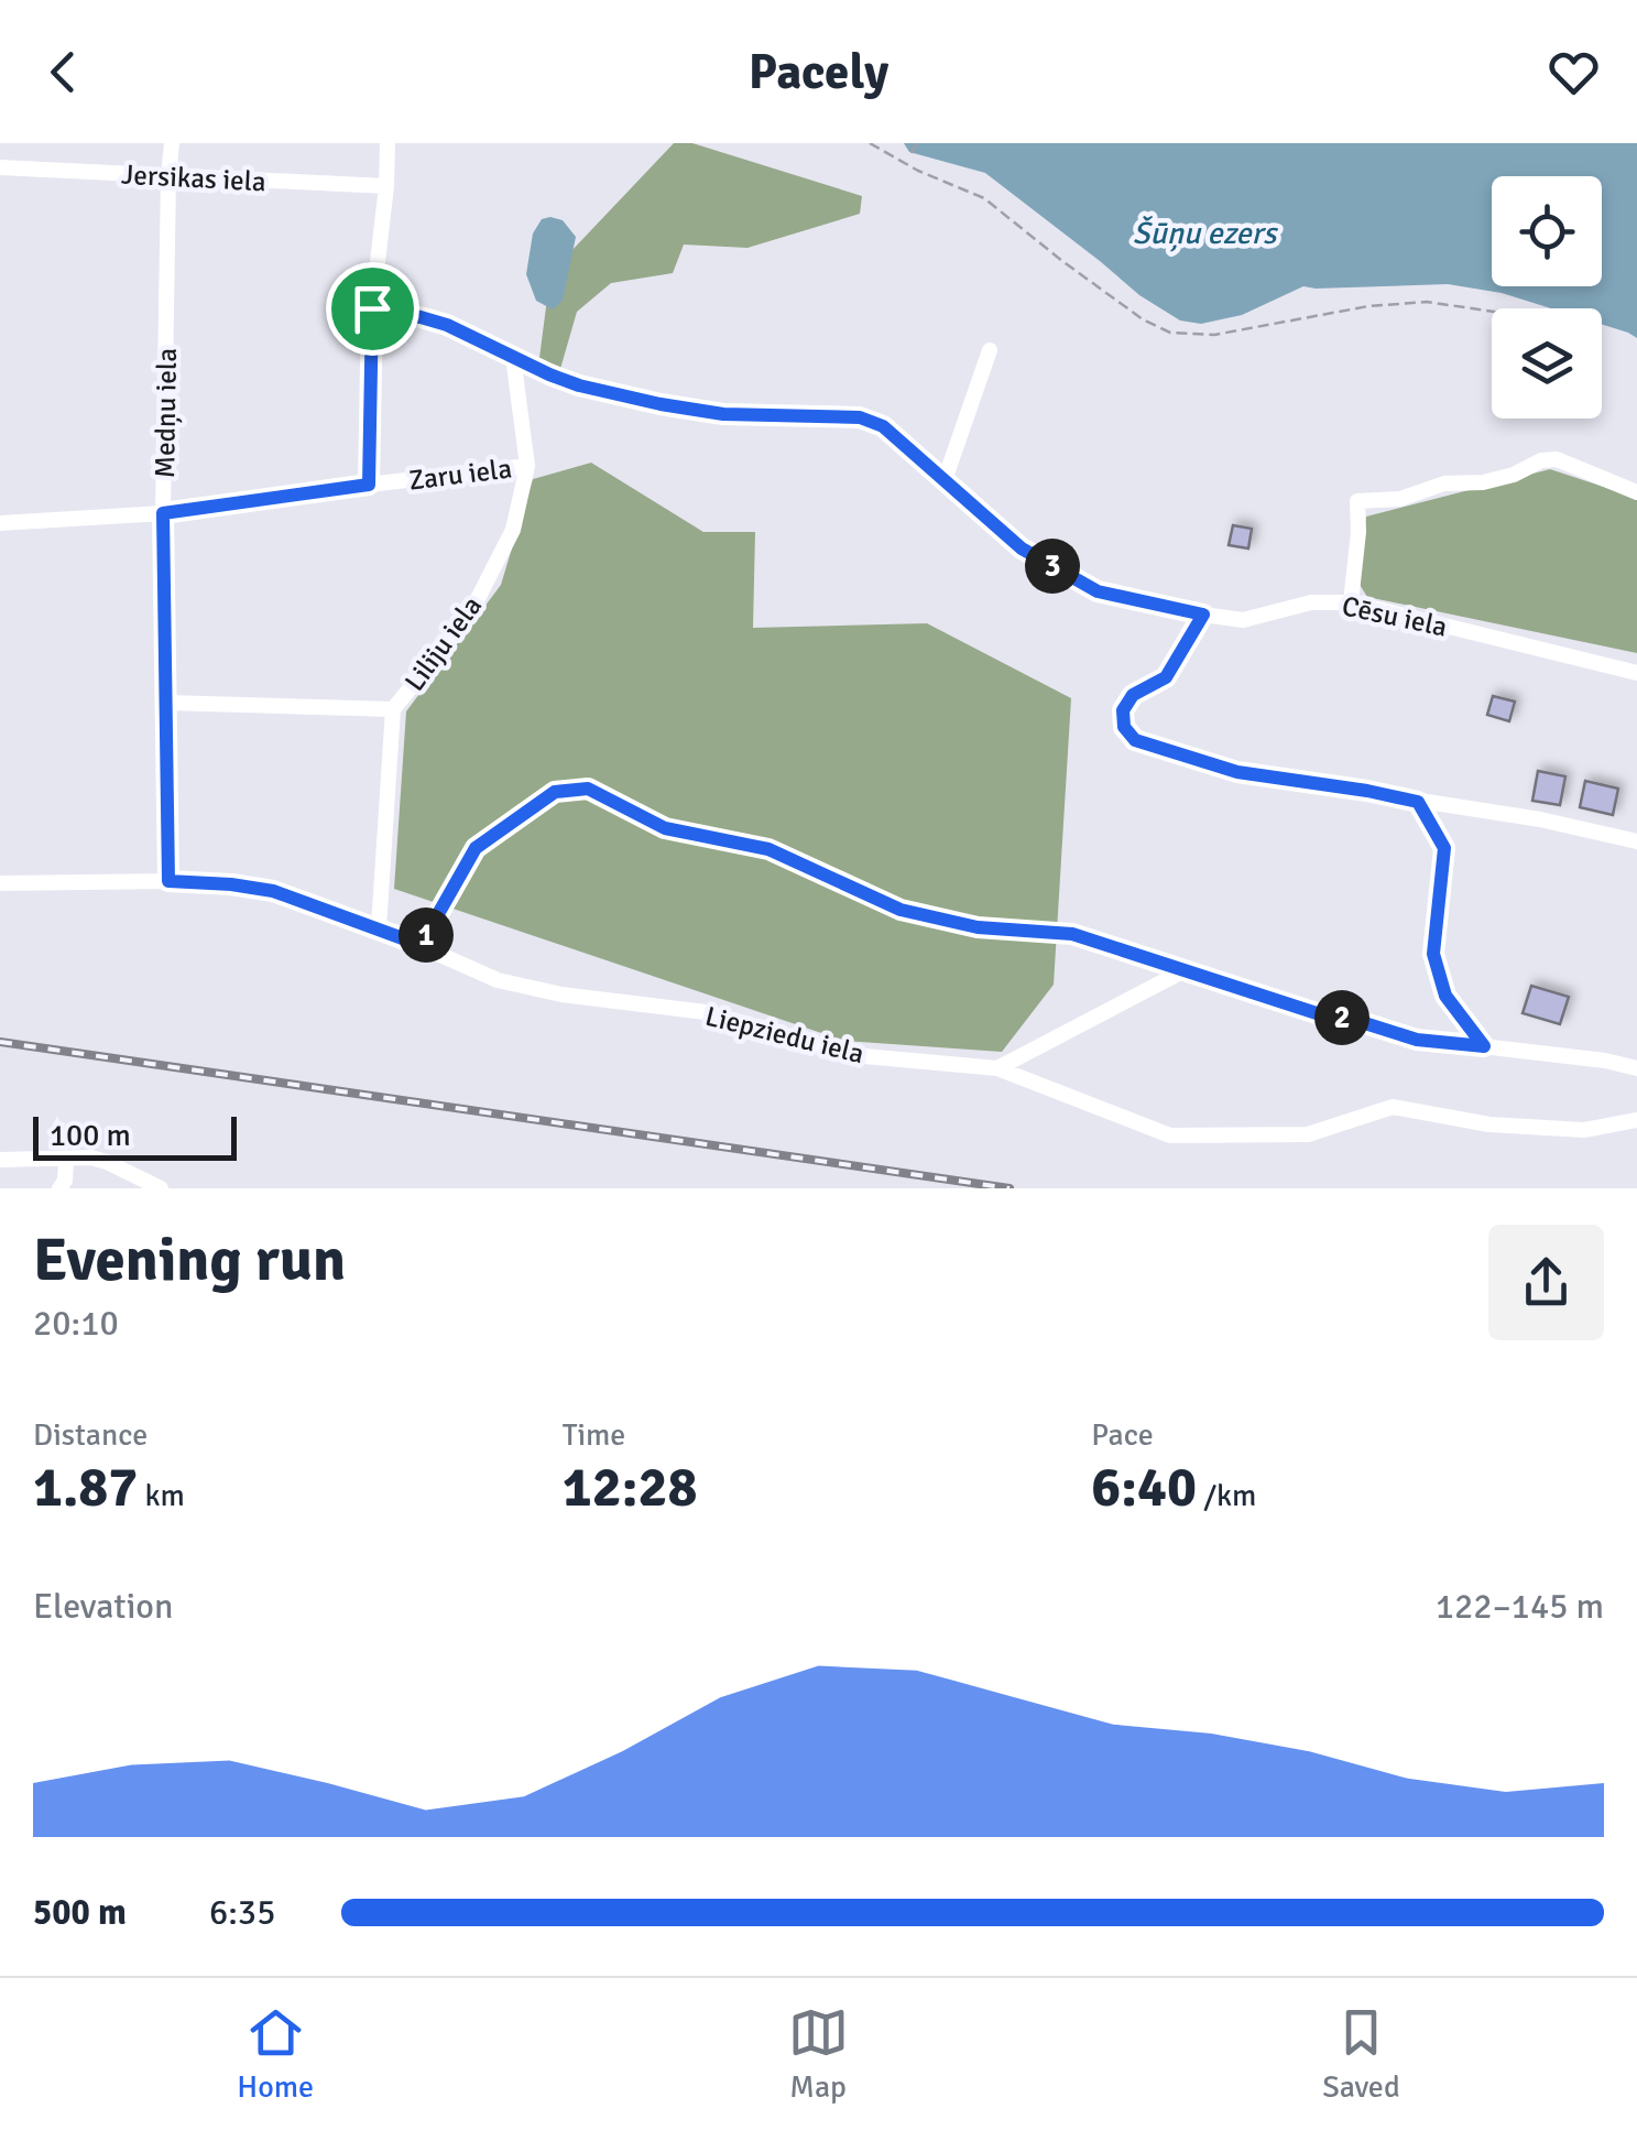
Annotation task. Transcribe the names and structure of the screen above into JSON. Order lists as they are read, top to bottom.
{
  "streets": {
    "street": [
      "Jersikas iela",
      "Medņu iela",
      "Zaru iela",
      "Cēsu iela",
      "Liliju iela",
      "Liepziedu iela"
    ]
  },
  "crossings": [
    ["Jersikas iela", "Medņu iela"],
    ["Medņu iela", "Zaru iela"],
    ["Medņu iela", "Liliju iela"],
    ["Medņu iela", "Liepziedu iela"],
    ["Zaru iela", "Liliju iela"],
    ["Cēsu iela", "Liliju iela"]
  ],
  "water": ["Šūņu ezers"],
  "scale_bar": "100 m",
  "page": {
    "header": "Pacely",
    "pins": ["3", "1", "2"],
    "scale": "100 m",
    "heading": ["Evening run", "20:10"],
    "stats": [
      ["Distance", "1.87 km"],
      ["Time", "12:28"],
      ["Pace", "6:40 /km"]
    ],
    "chart": ["Elevation", "122–145 m"],
    "list": [
      {
        "name": "500 m",
        "note": "6:35"
      }
    ],
    "tabs": ["Home", "Map", "Saved"]
  }
}
